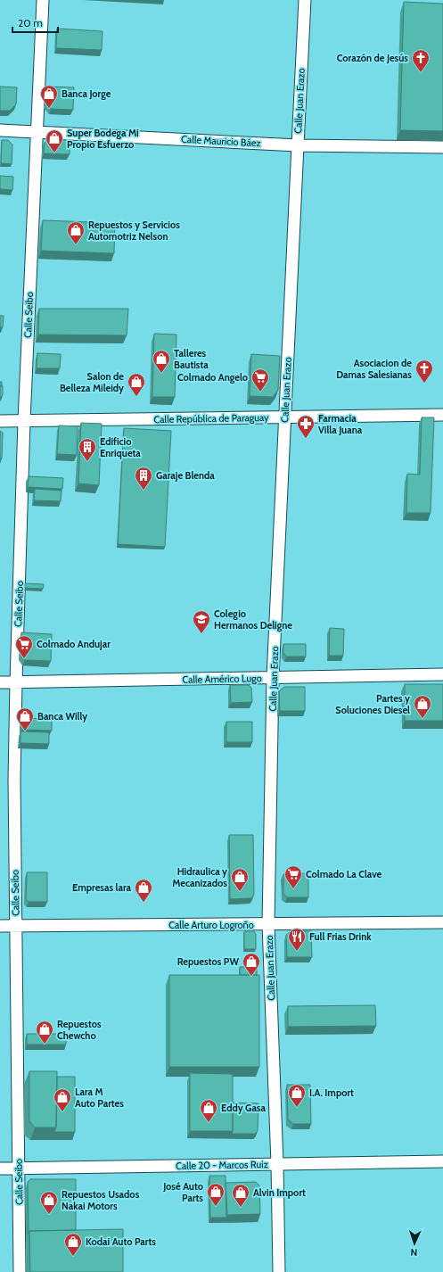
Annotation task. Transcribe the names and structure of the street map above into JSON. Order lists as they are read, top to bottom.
{
  "streets": {
    "street": [
      "Calle Juan Erazo",
      "Calle Mauricio Báez",
      "Calle Seibo",
      "Calle República de Paraguay",
      "Calle Américo Lugo",
      "Calle Arturo Logroño",
      "Calle 20 - Marcos Ruiz"
    ]
  },
  "crossings": [
    ["Calle Juan Erazo", "Calle Mauricio Báez"],
    ["Calle Juan Erazo", "Calle República de Paraguay"],
    ["Calle Juan Erazo", "Calle Américo Lugo"],
    ["Calle Juan Erazo", "Calle Arturo Logroño"],
    ["Calle Juan Erazo", "Calle 20 - Marcos Ruiz"],
    ["Calle Mauricio Báez", "Calle Seibo"],
    ["Calle Seibo", "Calle República de Paraguay"],
    ["Calle Seibo", "Calle Américo Lugo"],
    ["Calle Seibo", "Calle Arturo Logroño"],
    ["Calle Seibo", "Calle 20 - Marcos Ruiz"]
  ],
  "places": {
    "church": ["Corazón de Jesús", "Asociacion de Damas Salesianas"],
    "shop": [
      "Banca Jorge",
      "Super Bodega Mi Propio Esfuerzo",
      "Repuestos y Servicios Automotriz Nelson",
      "Talleres Bautista",
      "Salon de Belleza Mileidy",
      "Partes y Soluciones Diesel",
      "Banca Willy",
      "Hidraulica y Mecanizados",
      "Empresas lara",
      "Repuestos PW",
      "Repuestos Chewcho",
      "I.A. Import",
      "Lara M Auto Partes",
      "Eddy Gasa",
      "José Auto Parts",
      "Alvin Import",
      "Repuestos Usados Nakai Motors",
      "Kodai Auto Parts"
    ],
    "supermarket": ["Colmado Angelo", "Colmado Andujar", "Colmado La Clave"],
    "pharmacy": ["Farmacia Villa Juana"],
    "building": ["Edificio Enriqueta", "Garaje Blenda"],
    "school or university": ["Colegio Hermanos Deligne"],
    "restaurant": ["Full Frias Drink"]
  },
  "scale_bar": "20 m",
  "north": "bottom"
}
